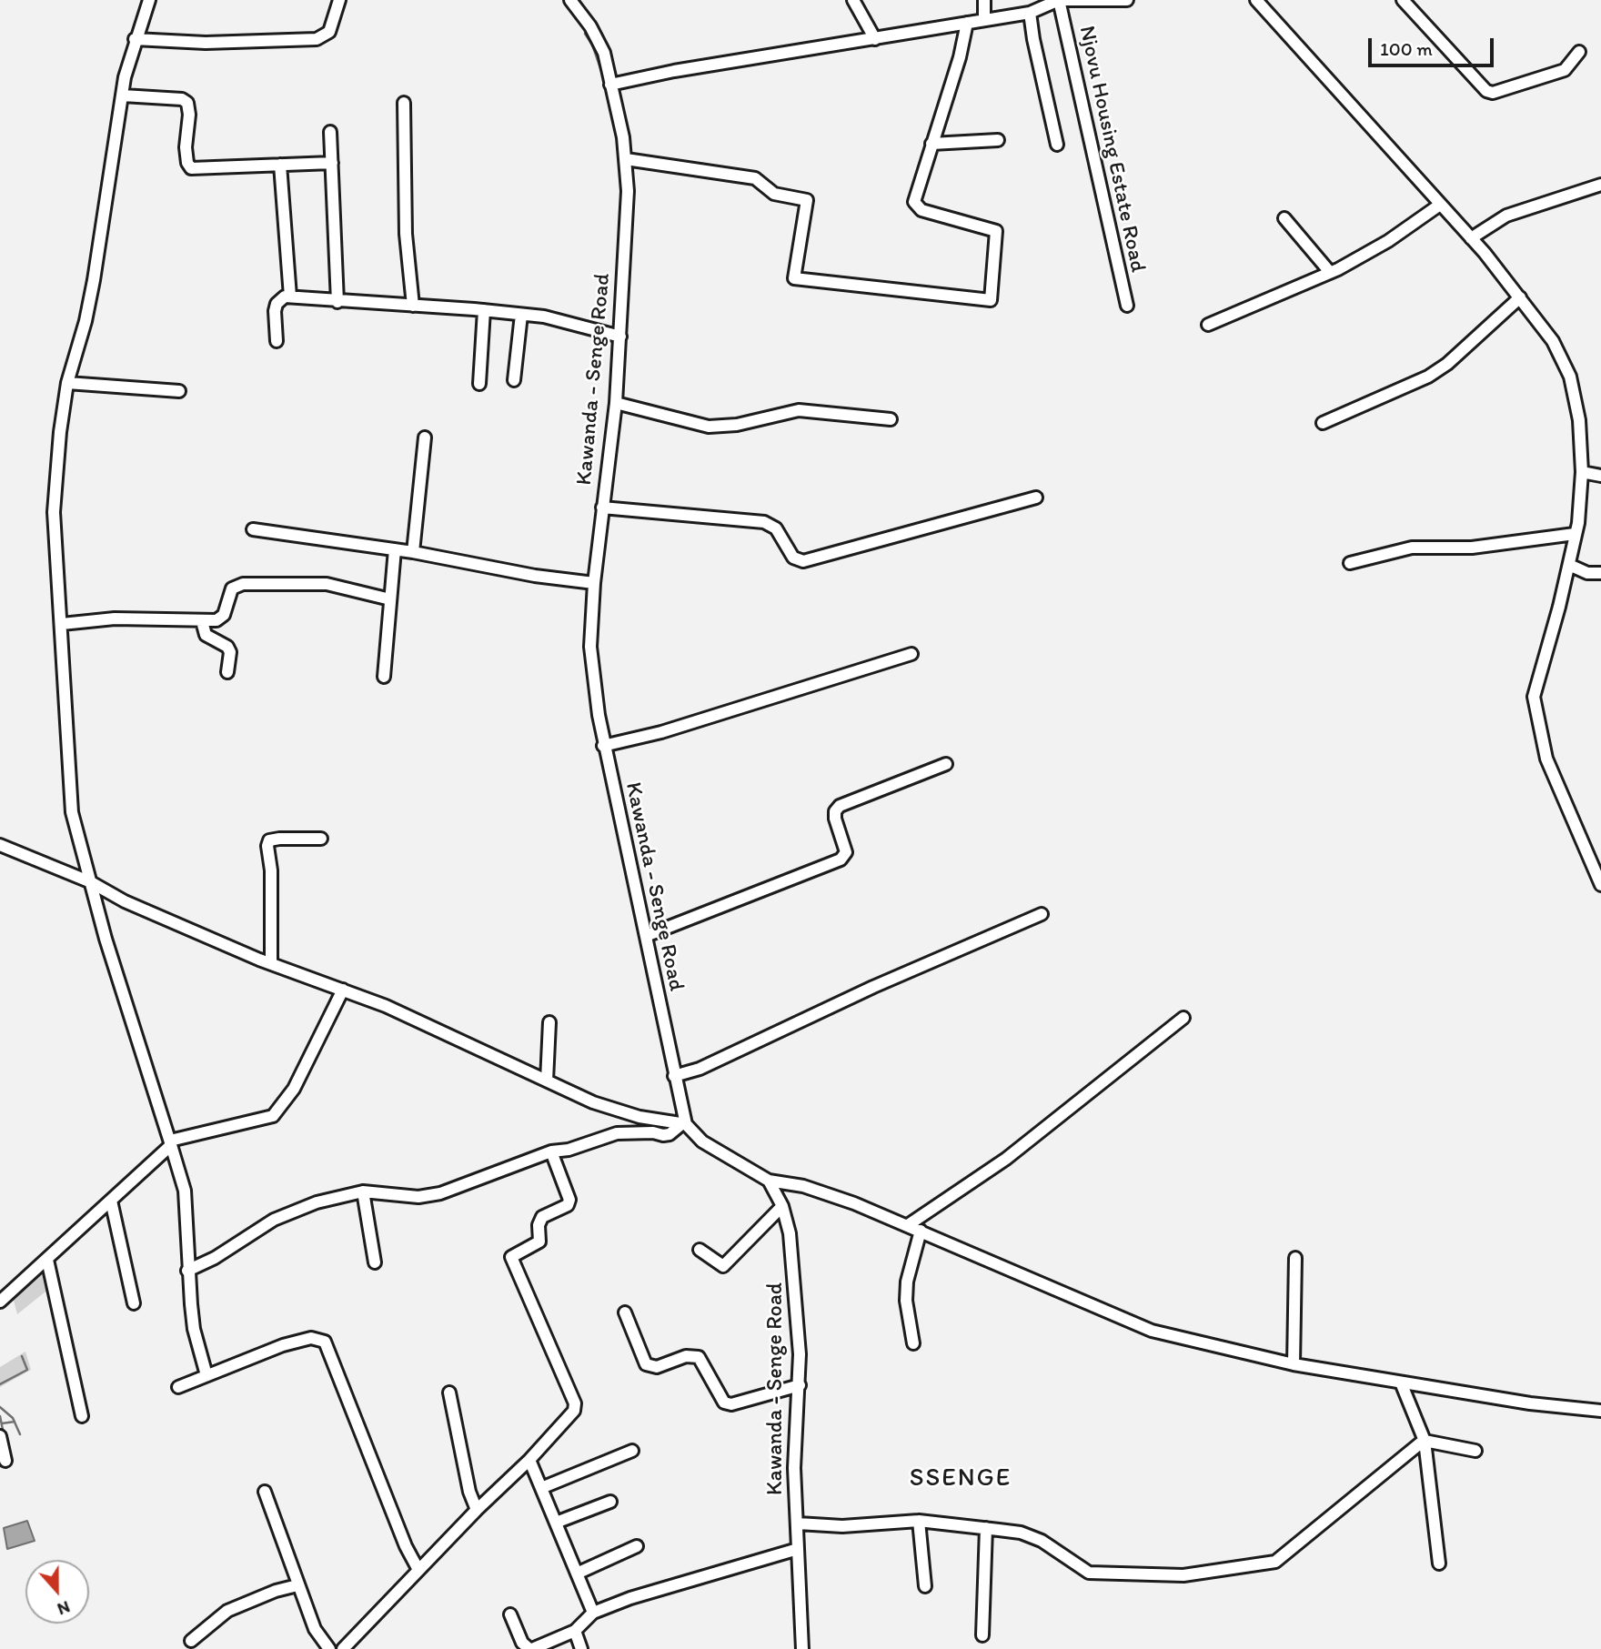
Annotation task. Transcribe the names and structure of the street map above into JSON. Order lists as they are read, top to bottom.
{
  "streets": {
    "street": ["Njovu Housing Estate Road", "Kawanda - Senge Road"]
  },
  "districts": ["SSENGE"],
  "scale_bar": "100 m",
  "north": "bottom"
}
